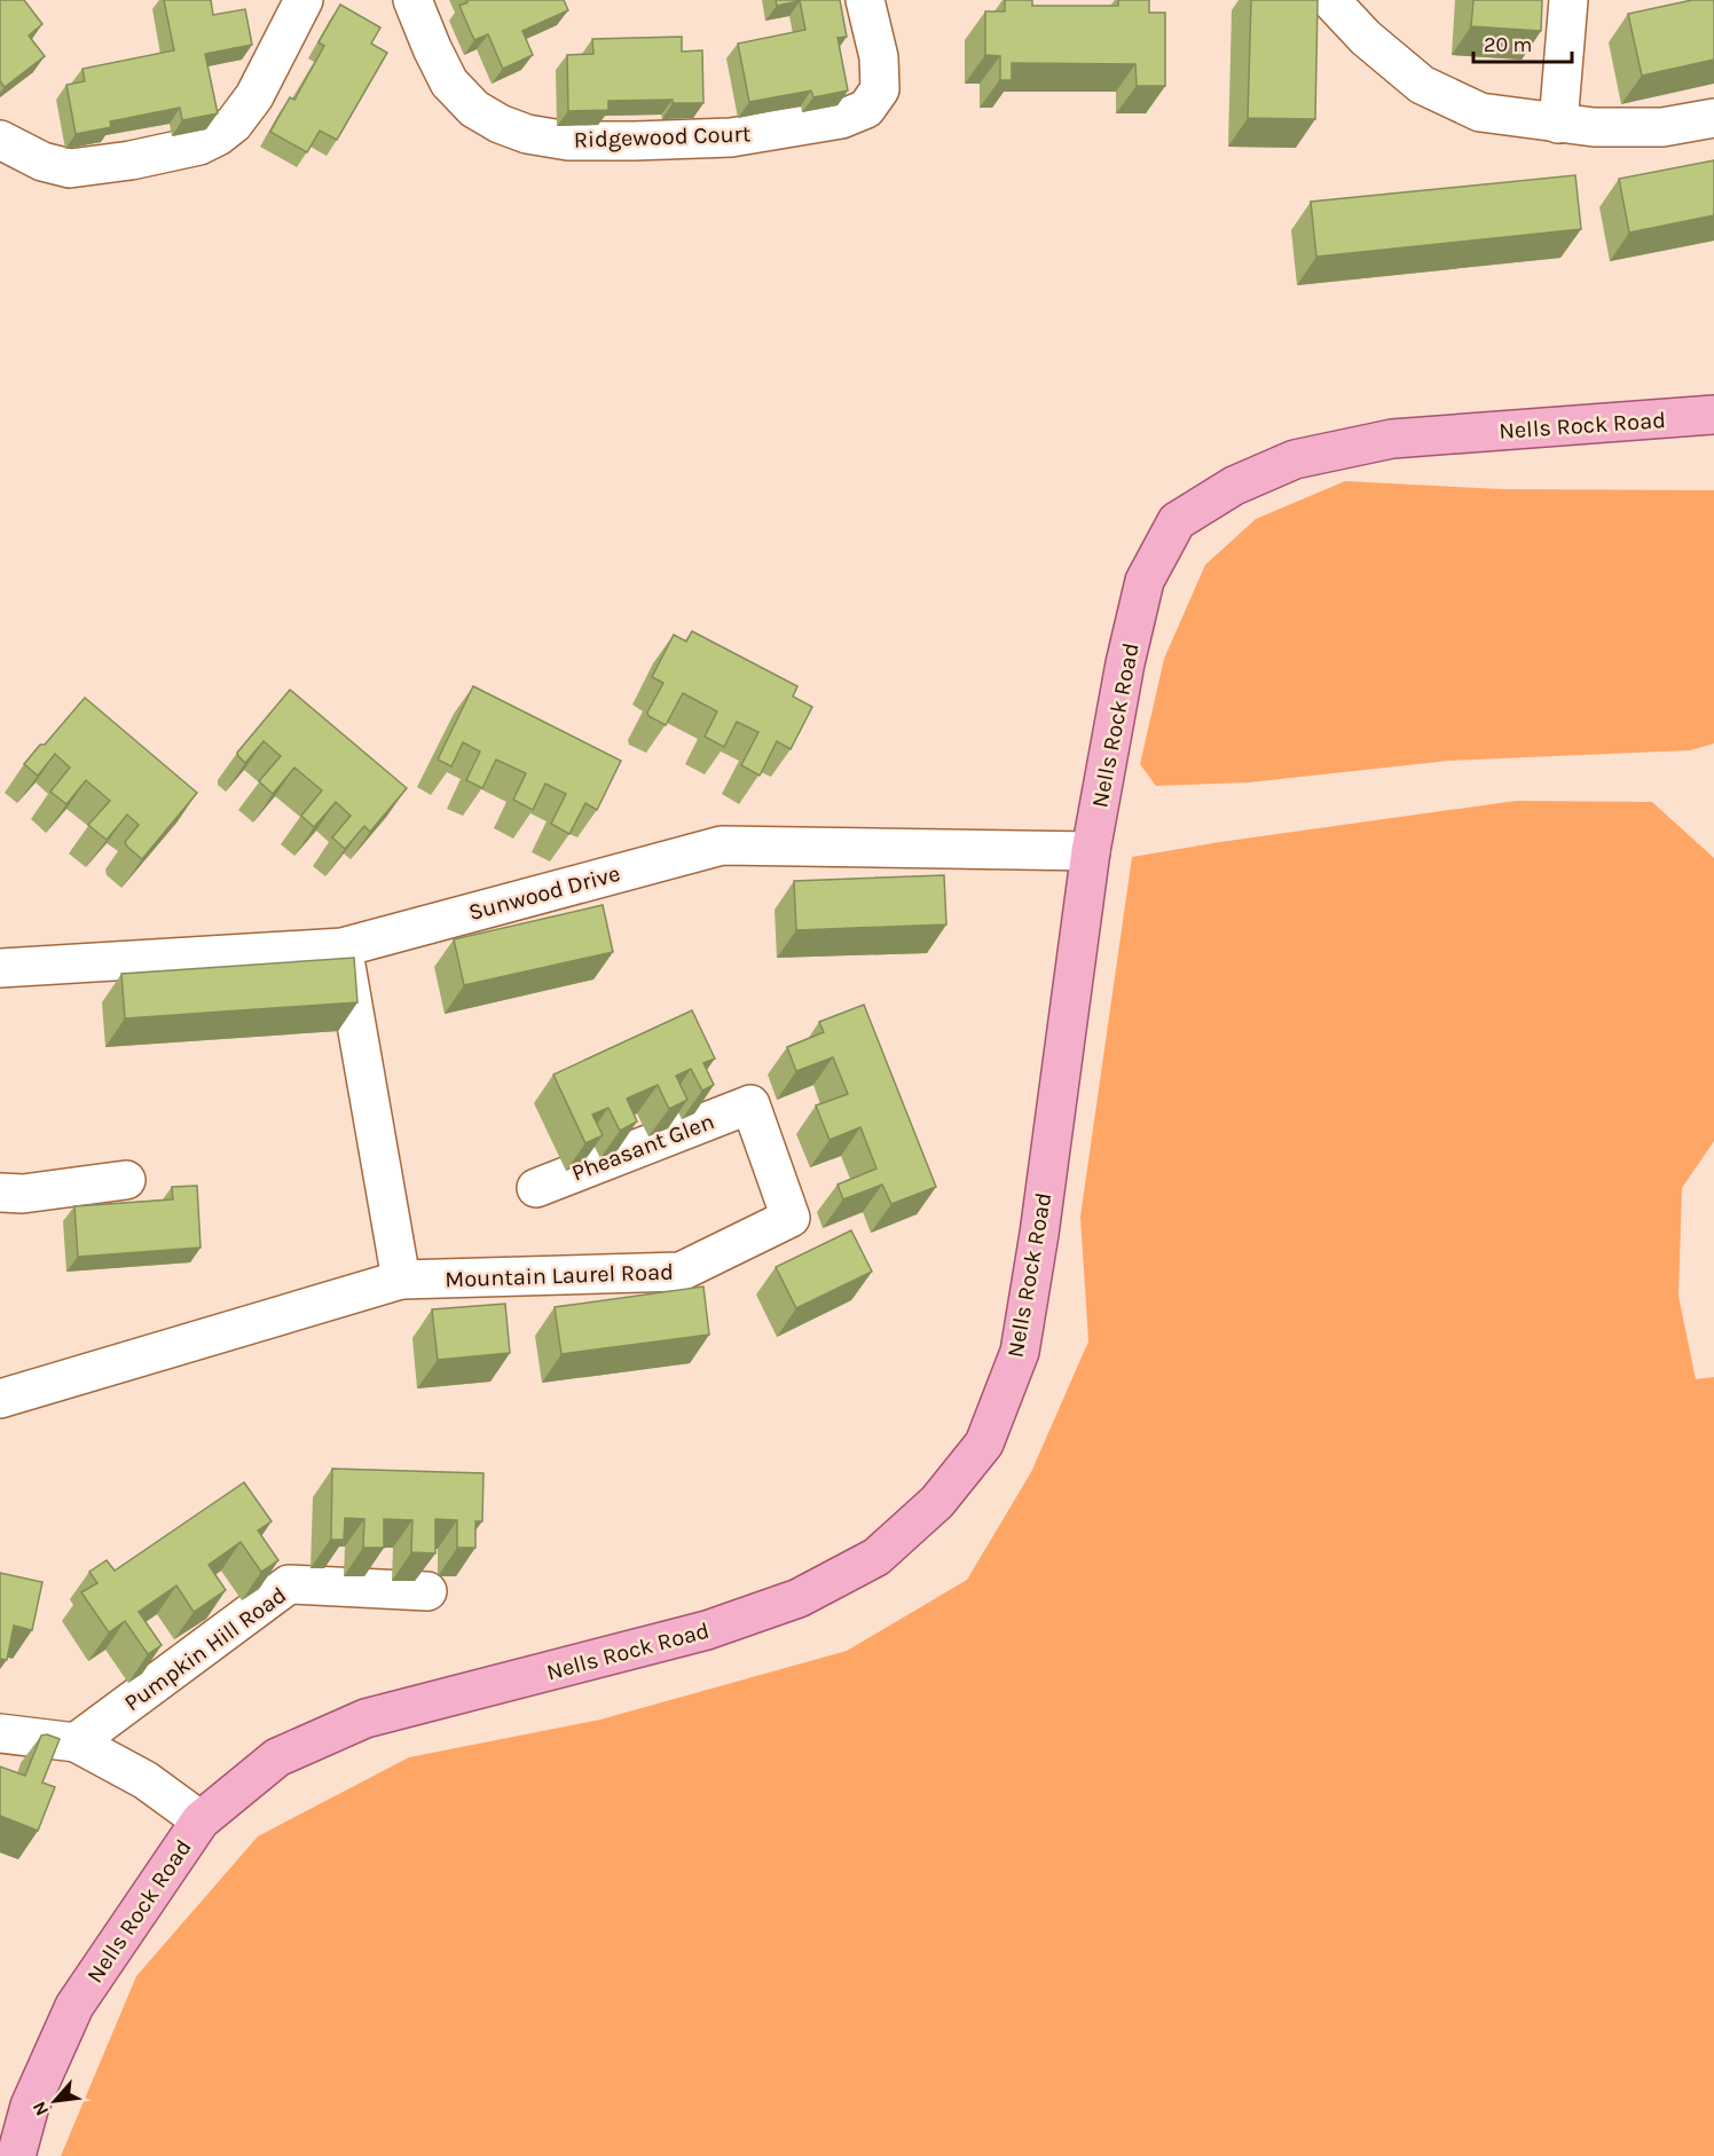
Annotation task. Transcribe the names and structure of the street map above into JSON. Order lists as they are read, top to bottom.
{
  "streets": {
    "main road": ["Nells Rock Road"],
    "street": [
      "Ridgewood Court",
      "Sunwood Drive",
      "Pheasant Glen",
      "Mountain Laurel Road",
      "Pumpkin Hill Road"
    ]
  },
  "crossings": [
    ["Nells Rock Road", "Sunwood Drive"],
    ["Pheasant Glen", "Mountain Laurel Road"]
  ],
  "scale_bar": "20 m",
  "north": "bottom left"
}
